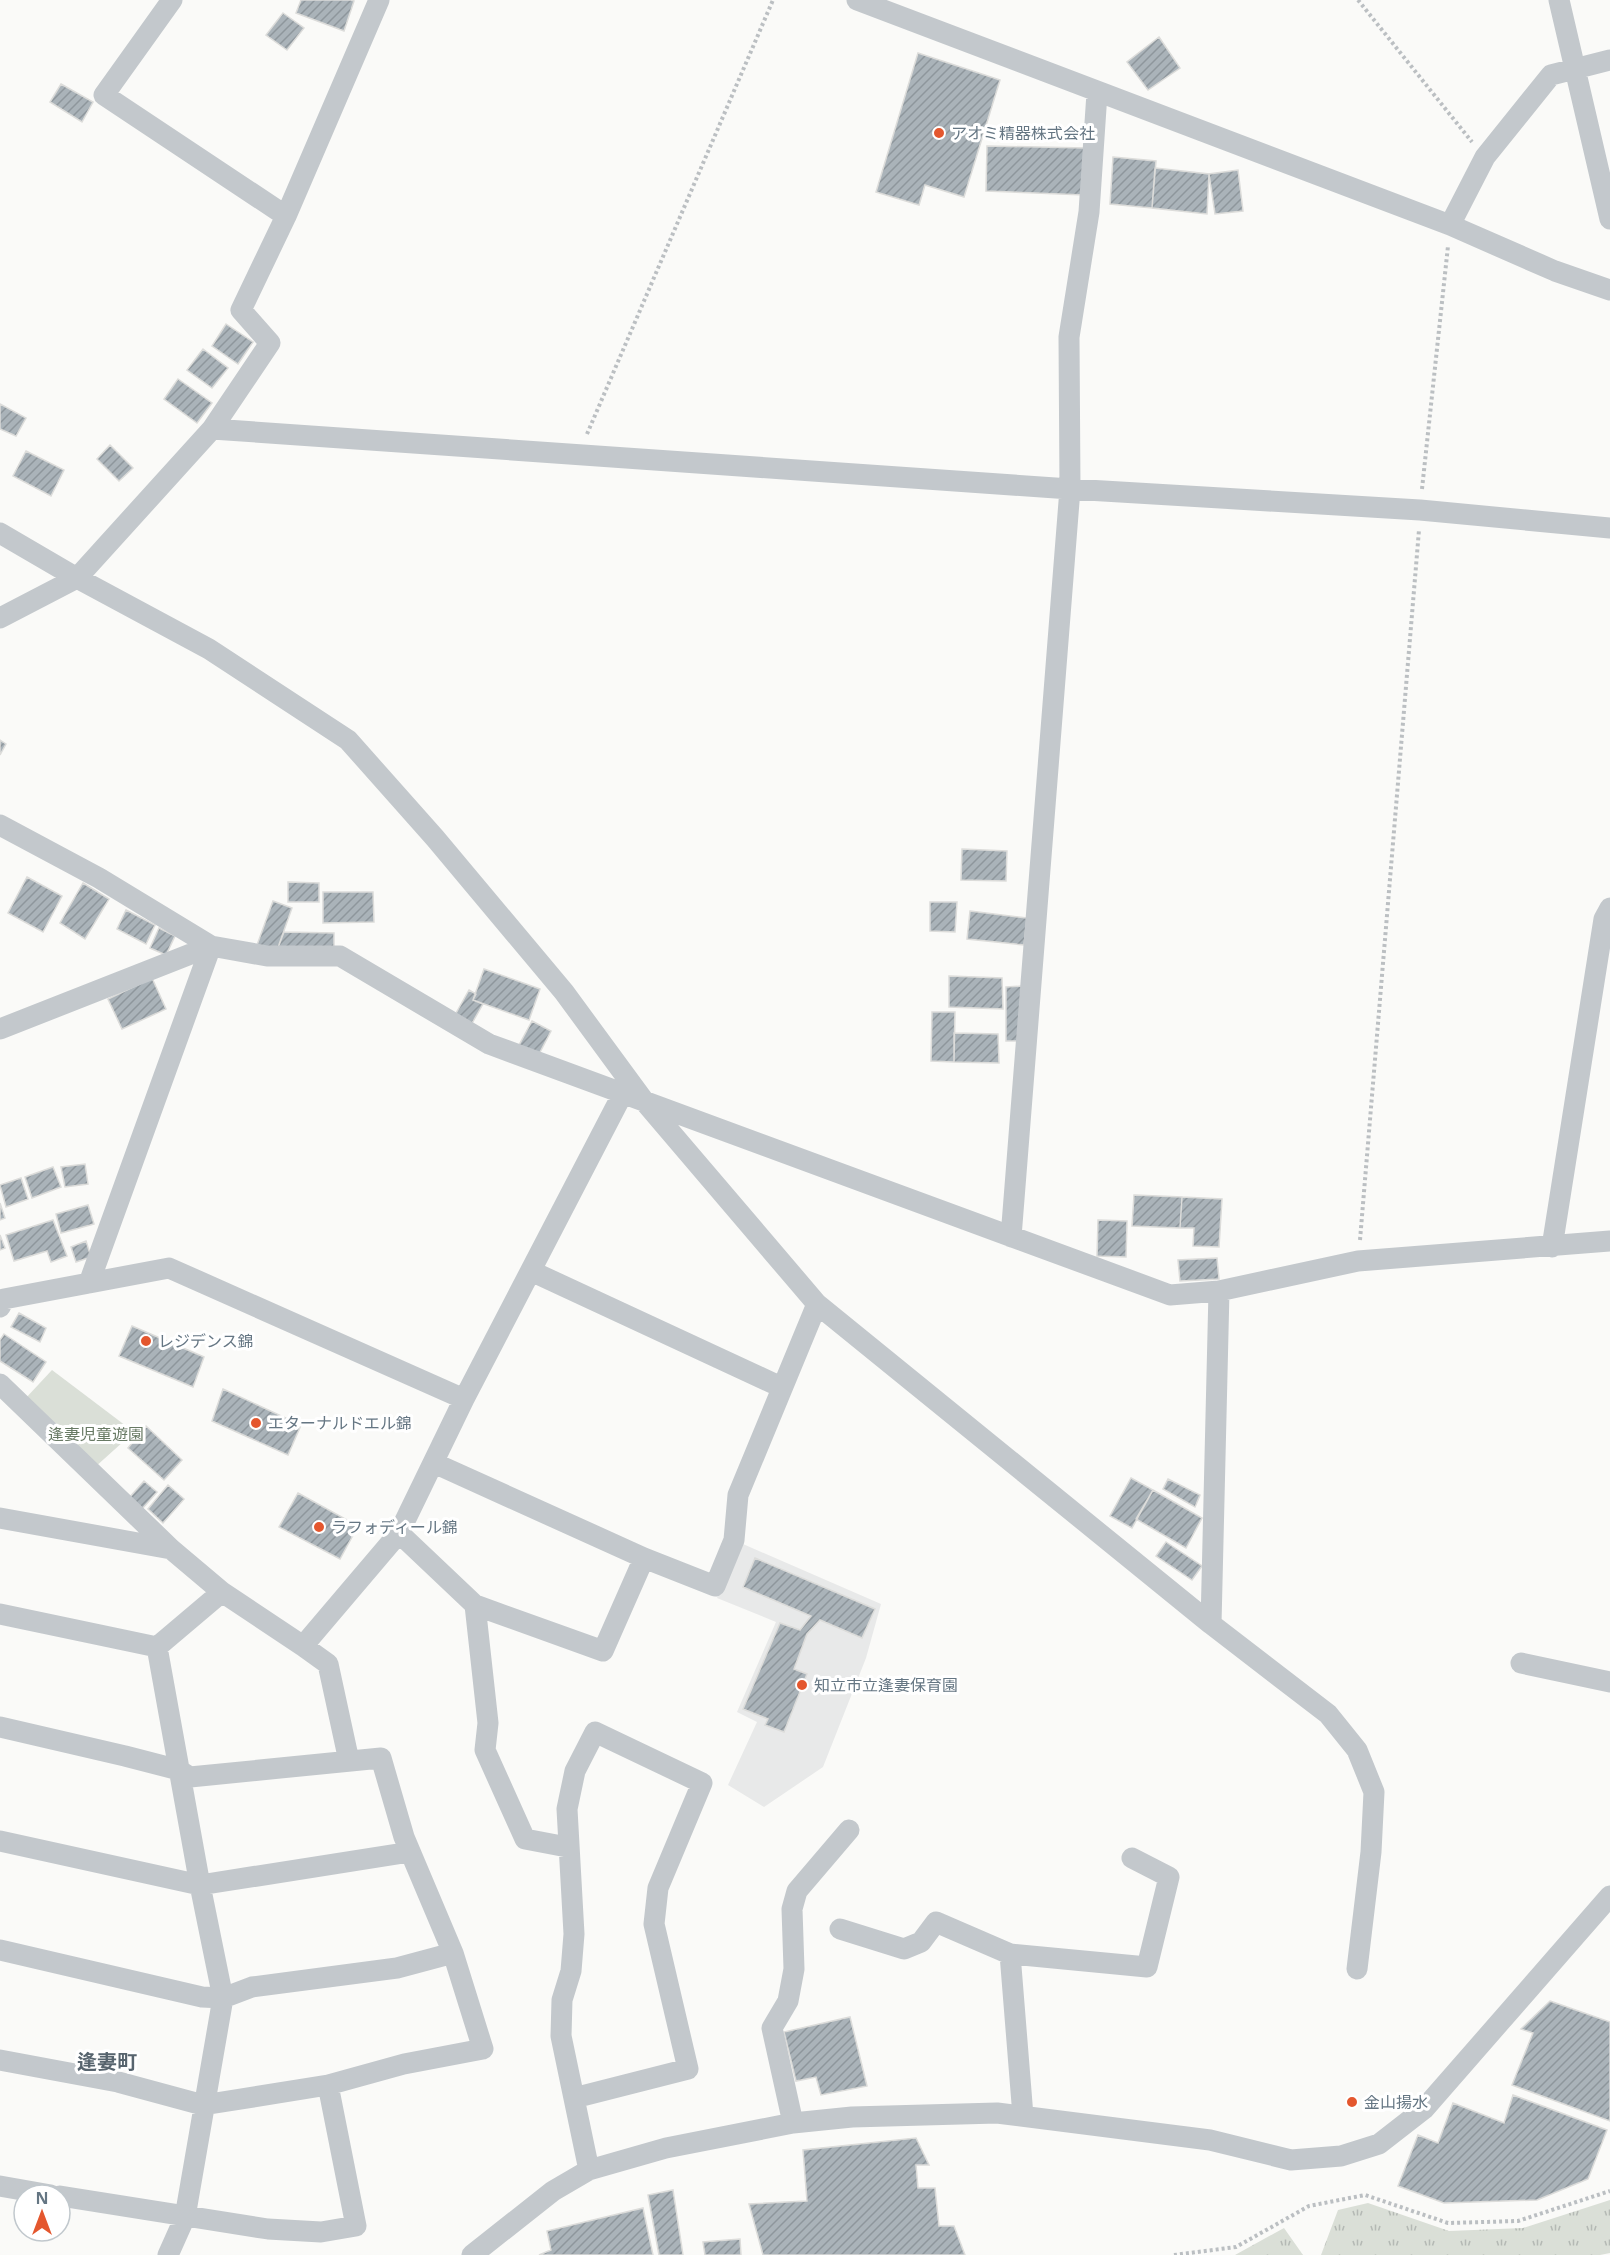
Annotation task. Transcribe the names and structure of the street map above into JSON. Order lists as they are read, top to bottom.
{
  "districts": ["逢妻町"],
  "parks": ["逢妻児童遊園"],
  "places": [
    "アオミ精器株式会社",
    "レジデンス錦",
    "エターナルドエル錦",
    "ラフォディール錦",
    "知立市立逢妻保育園",
    "金山揚水"
  ],
  "north": "top"
}
